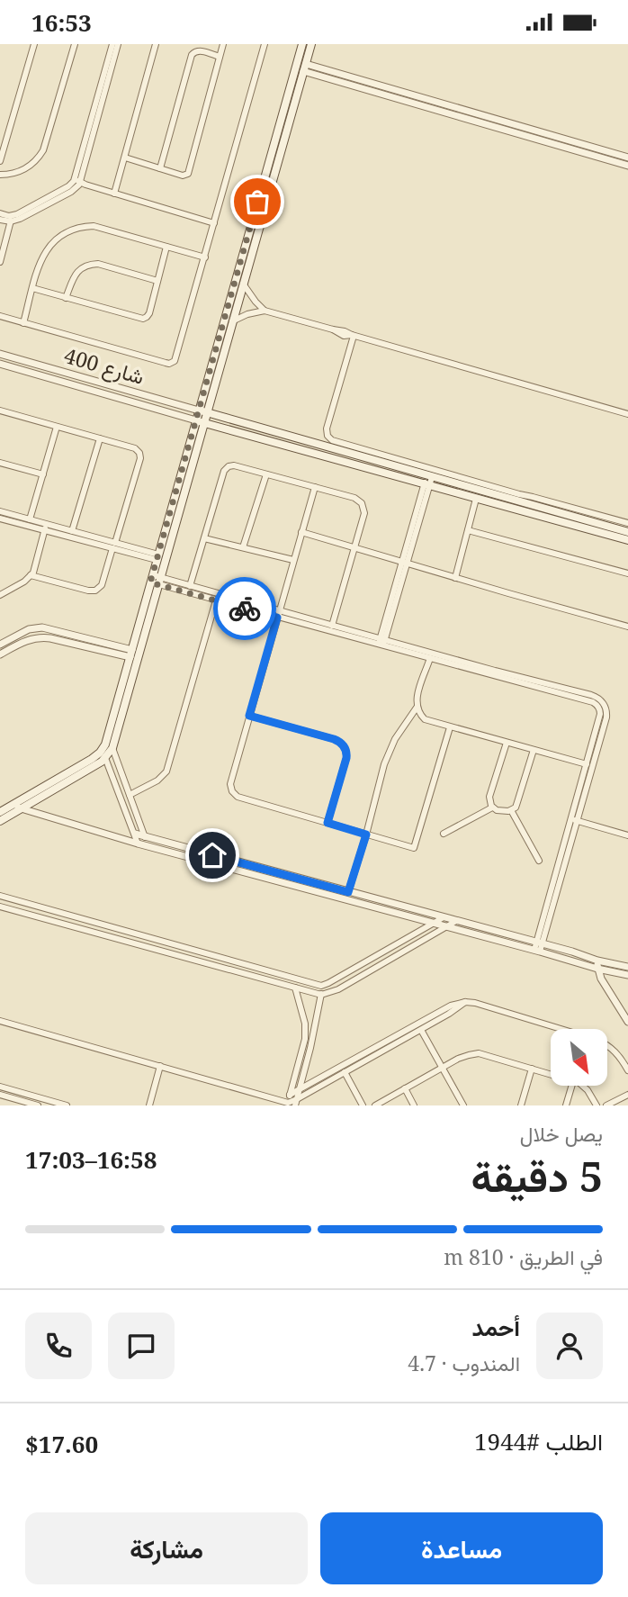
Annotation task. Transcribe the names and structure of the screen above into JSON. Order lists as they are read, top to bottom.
{
  "streets": {
    "street": ["شارع 400"]
  },
  "north": "bottom right",
  "page": {
    "status": "16:53",
    "heading": ["5 دقيقة", "يصل خلال", "16:58–17:03"],
    "panel": [
      "أحمد",
      "المندوب · 4.7",
      "الطلب #1944",
      "$17.60"
    ],
    "bar": "في الطريق · 810 m",
    "buttons": ["مساعدة", "مشاركة"]
  }
}
